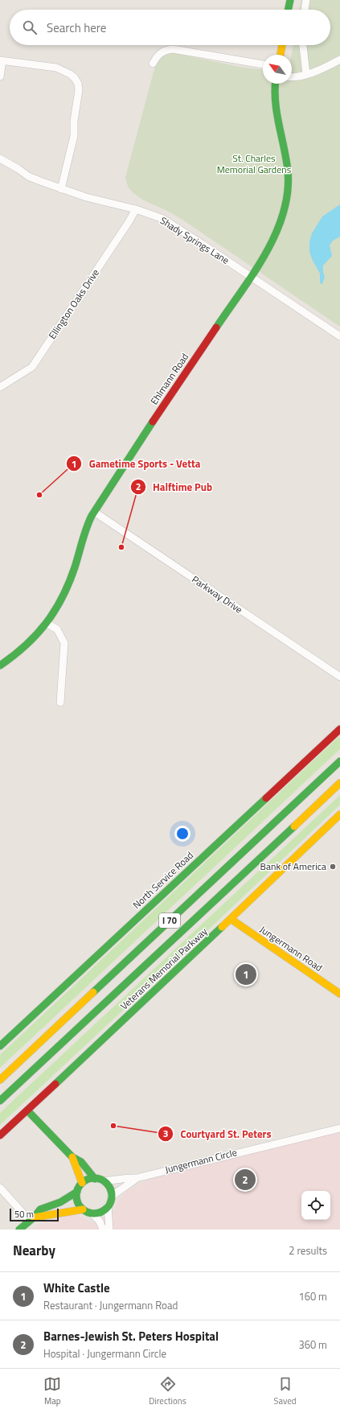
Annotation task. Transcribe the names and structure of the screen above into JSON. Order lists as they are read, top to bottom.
{
  "streets": {
    "main road": [
      "Ehlmann Road",
      "North Service Road",
      "I 70",
      "Jungermann Road",
      "Veterans Memorial Parkway"
    ],
    "street": [
      "Shady Springs Lane",
      "Ellington Oaks Drive",
      "Parkway Drive",
      "Jungermann Circle"
    ]
  },
  "crossings": [
    ["Shady Springs Lane", "Ellington Oaks Drive"],
    ["Shady Springs Lane", "Ehlmann Road"],
    ["Ehlmann Road", "Parkway Drive"],
    ["Jungermann Road", "Veterans Memorial Parkway"]
  ],
  "parks": ["St. Charles Memorial Gardens"],
  "places": [
    "Gametime Sports - Vetta",
    "Halftime Pub",
    "Bank of America",
    "Courtyard St. Peters"
  ],
  "scale_bar": "50 m",
  "north": "top left",
  "page": {
    "search": "Search here",
    "pins": ["1", "2"],
    "scale": "50 m",
    "heading": ["Nearby", "2 results"],
    "list": [
      {
        "mark": "1",
        "name": "White Castle",
        "note": "Restaurant · Jungermann Road",
        "value": "160 m"
      },
      {
        "mark": "2",
        "name": "Barnes-Jewish St. Peters Hospital",
        "note": "Hospital · Jungermann Circle",
        "value": "360 m"
      }
    ],
    "nav": ["Map", "Directions", "Saved"]
  }
}
